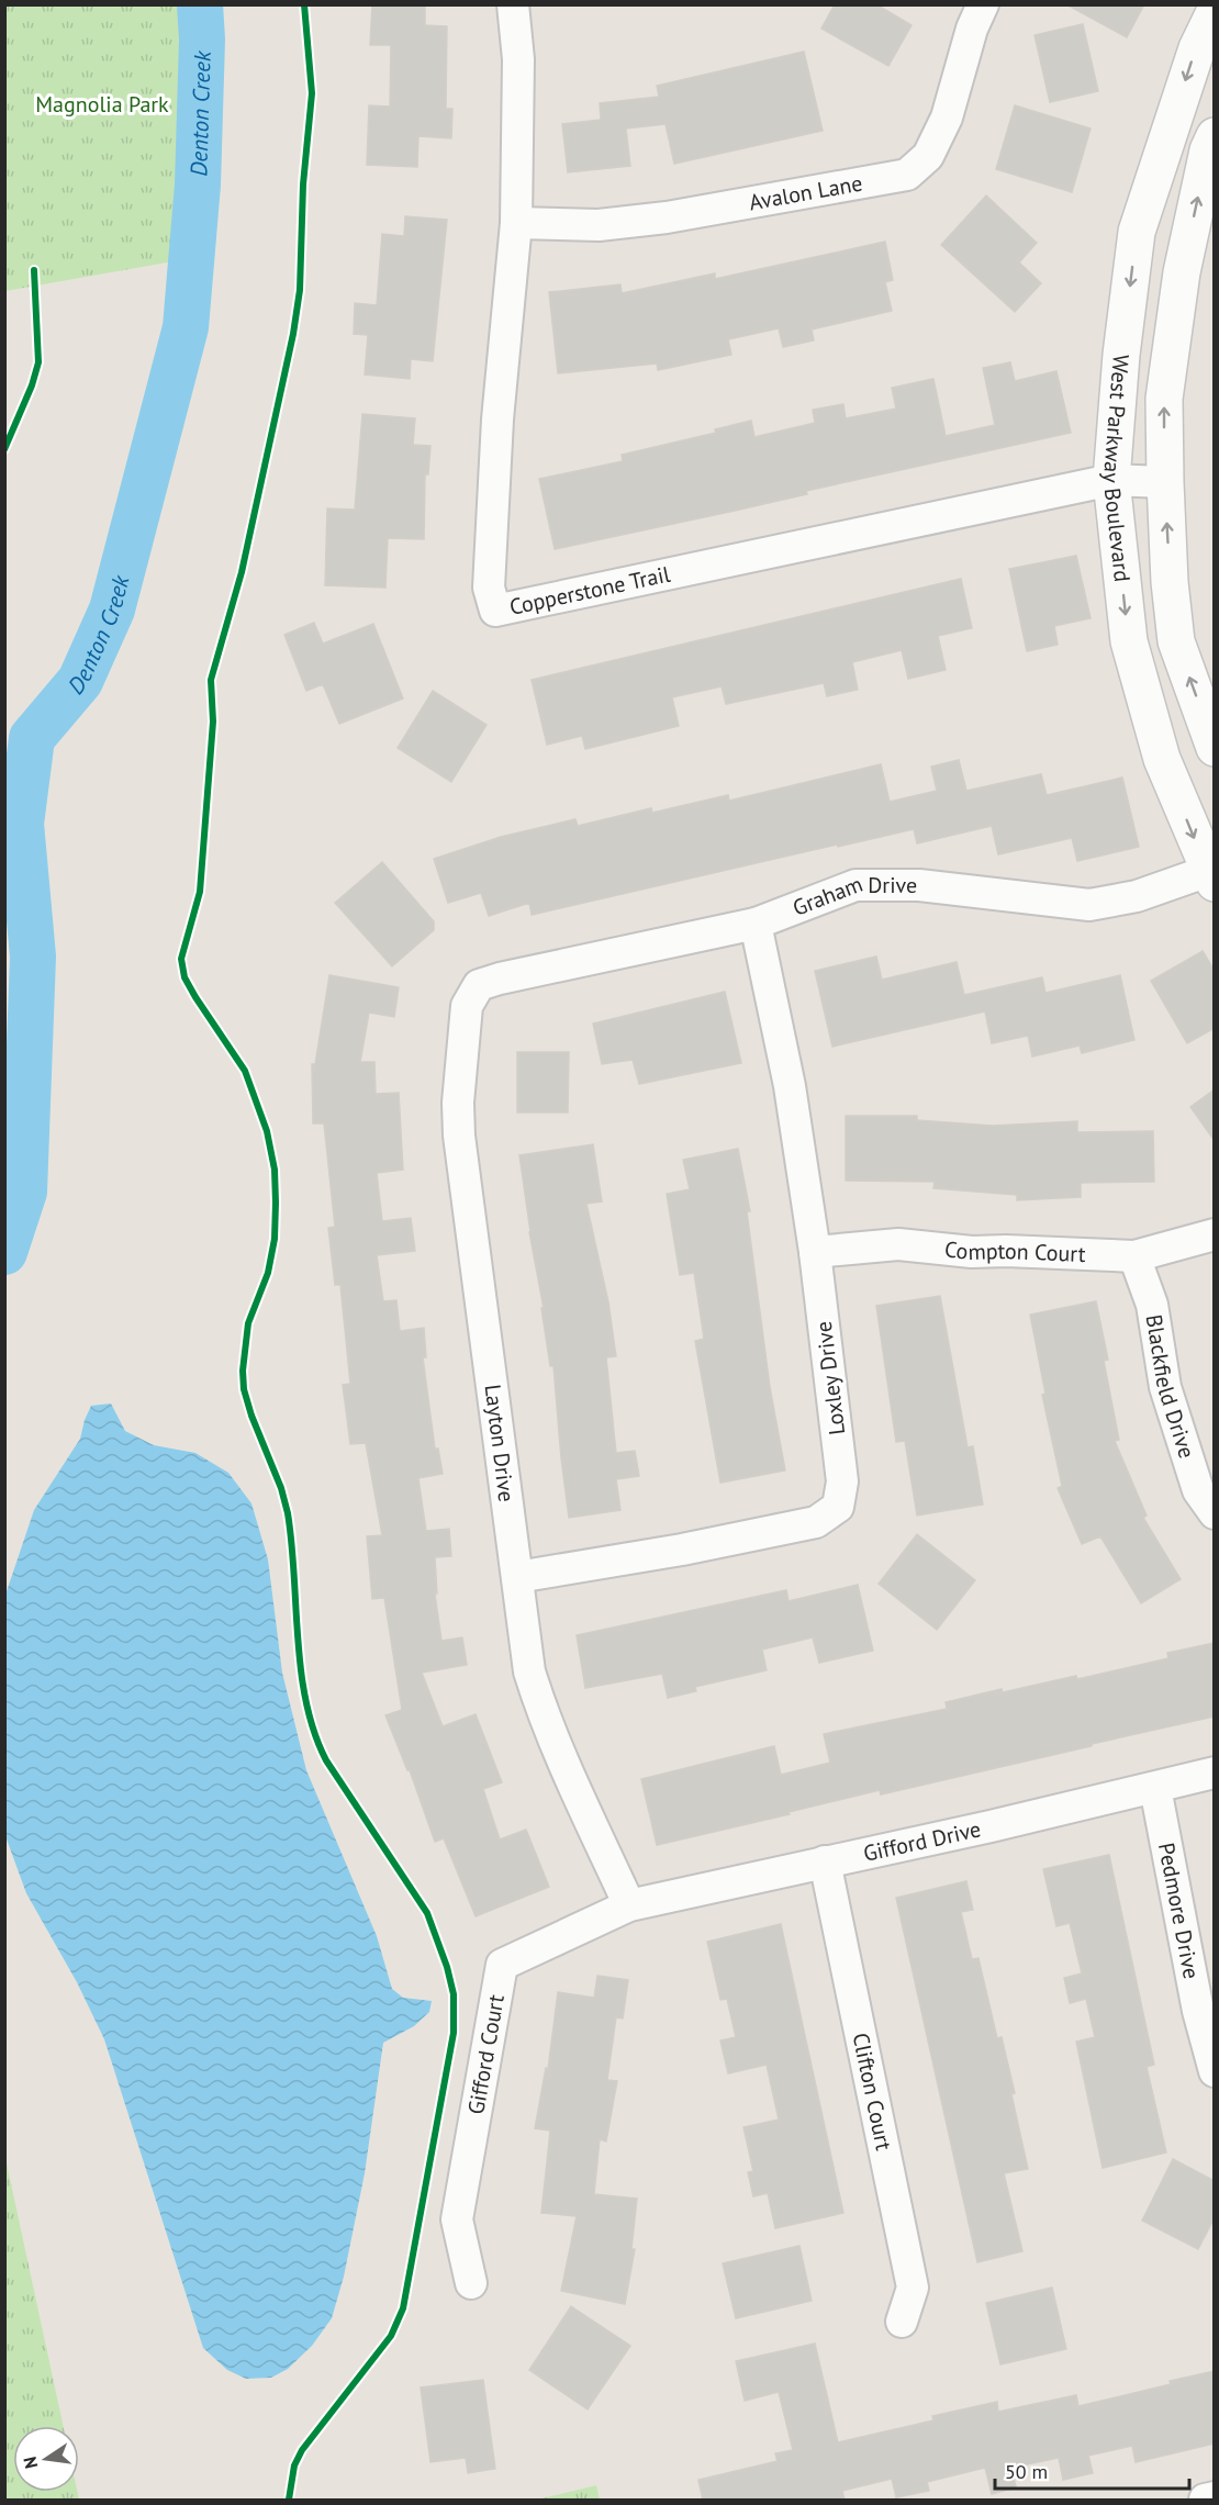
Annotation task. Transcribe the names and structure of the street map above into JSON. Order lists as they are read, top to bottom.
{
  "streets": {
    "street": [
      "Avalon Lane",
      "West Parkway Boulevard",
      "Copperstone Trail",
      "Graham Drive",
      "Compton Court",
      "Loxley Drive",
      "Blackfield Drive",
      "Layton Drive",
      "Gifford Drive",
      "Pedmore Drive",
      "Gifford Court",
      "Clifton Court"
    ]
  },
  "crossings": [
    ["Avalon Lane", "Copperstone Trail"],
    ["West Parkway Boulevard", "Copperstone Trail"],
    ["West Parkway Boulevard", "Graham Drive"],
    ["Graham Drive", "Loxley Drive"],
    ["Graham Drive", "Layton Drive"],
    ["Compton Court", "Loxley Drive"],
    ["Compton Court", "Blackfield Drive"],
    ["Loxley Drive", "Layton Drive"],
    ["Layton Drive", "Gifford Drive"],
    ["Layton Drive", "Gifford Court"],
    ["Gifford Drive", "Pedmore Drive"],
    ["Gifford Drive", "Gifford Court"],
    ["Gifford Drive", "Clifton Court"]
  ],
  "water": ["Denton Creek"],
  "parks": ["Magnolia Park"],
  "scale_bar": "50 m",
  "north": "left"
}
